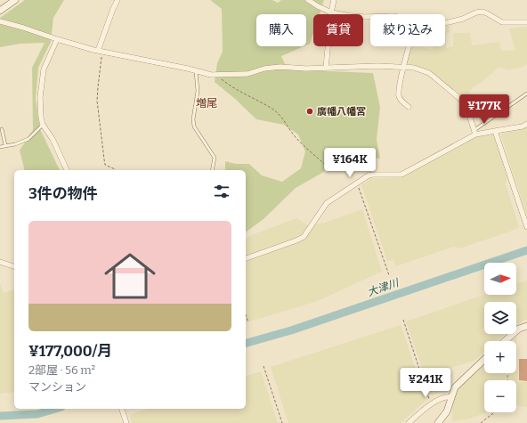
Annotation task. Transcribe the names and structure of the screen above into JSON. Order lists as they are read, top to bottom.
{
  "districts": ["増尾"],
  "water": ["大津川"],
  "places": ["廣幡八幡宮"],
  "north": "right",
  "page": {
    "chip": ["購入", "賃貸", "絞り込み"],
    "price": ["¥177K", "¥164K", "¥241K"],
    "heading": "3件の物件",
    "list": [
      {
        "name": "¥177,000/月",
        "note": "2部屋 · 56 m² · マンション"
      }
    ],
    "map_buttons": ["+", "−"]
  }
}
